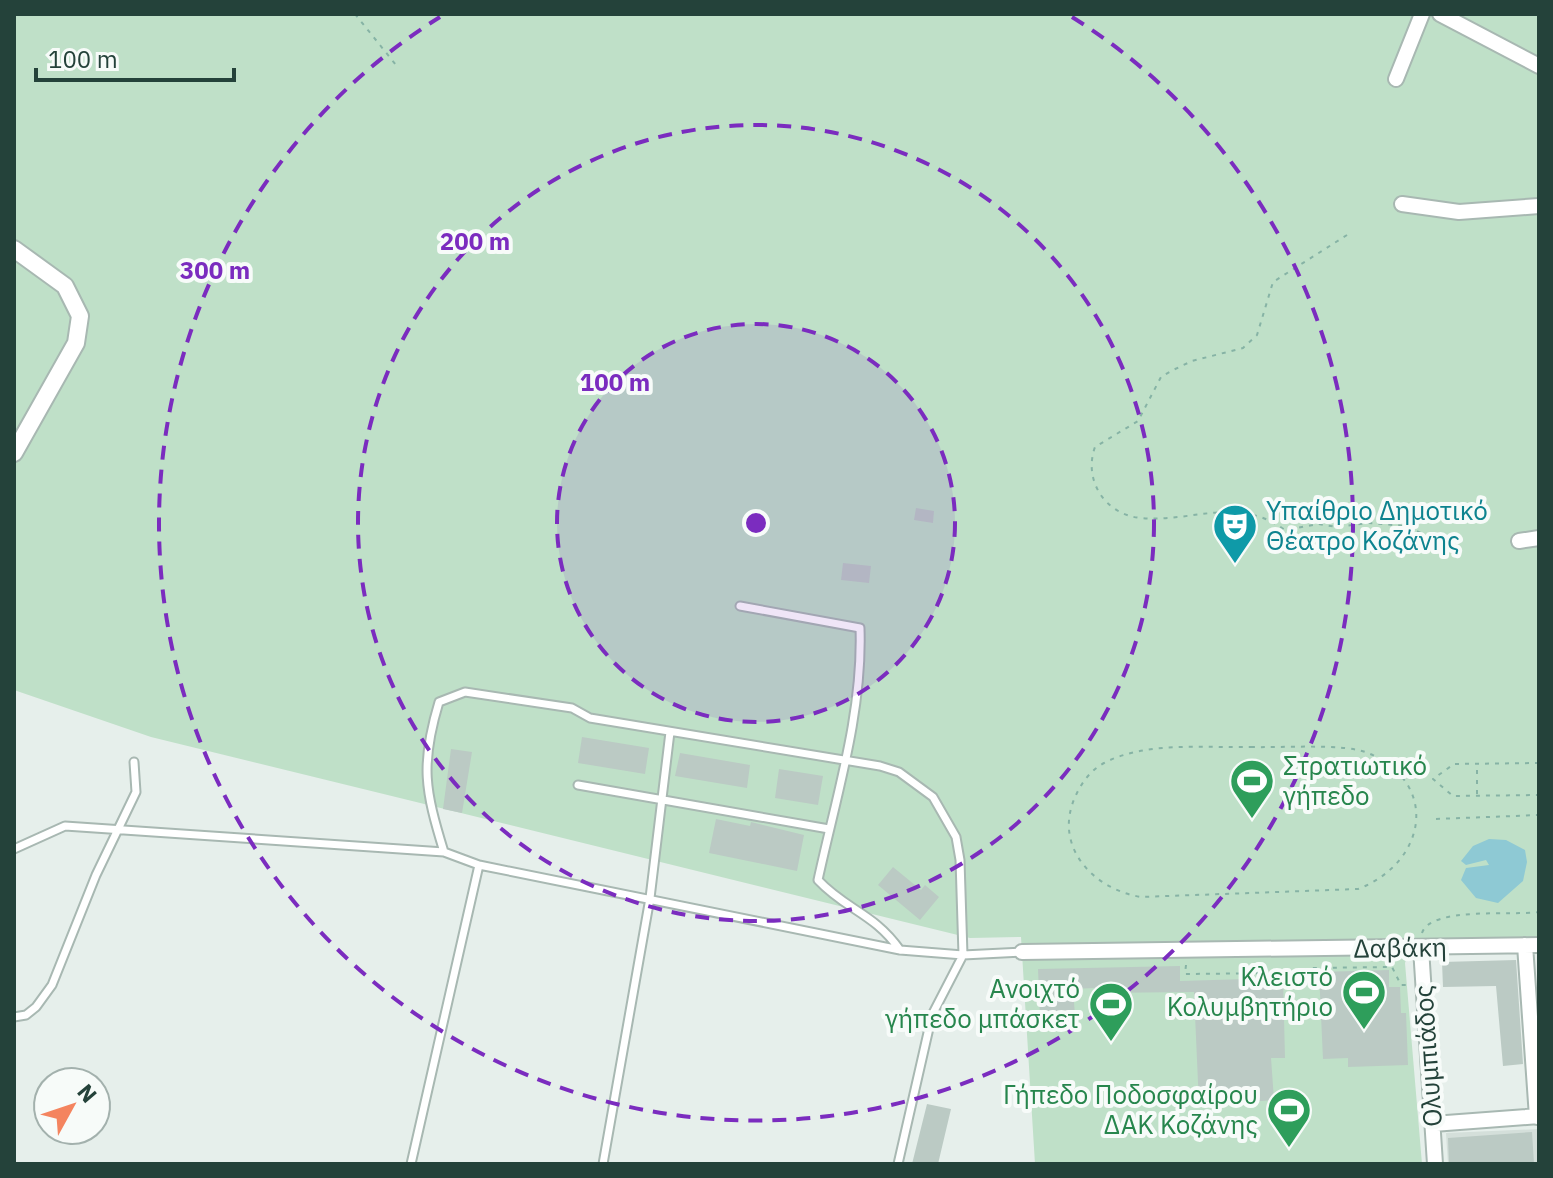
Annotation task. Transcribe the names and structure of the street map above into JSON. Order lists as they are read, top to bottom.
{
  "streets": {
    "street": ["Δαβάκη", "Ολυμπιάδος"]
  },
  "crossings": [
    ["Δαβάκη", "Ολυμπιάδος"]
  ],
  "places": {
    "theatre": ["Υπαίθριο Δημοτικό Θέατρο Κοζάνης"],
    "sports": [
      "Στρατιωτικό γήπεδο",
      "Κλειστό Κολυμβητήριο",
      "Ανοιχτό γήπεδο μπάσκετ",
      "Γήπεδο Ποδοσφαίρου ΔΑΚ Κοζάνης"
    ]
  },
  "scale_bar": "100 m",
  "north": "top right",
  "rings": ["200 m", "300 m", "100 m"]
}
